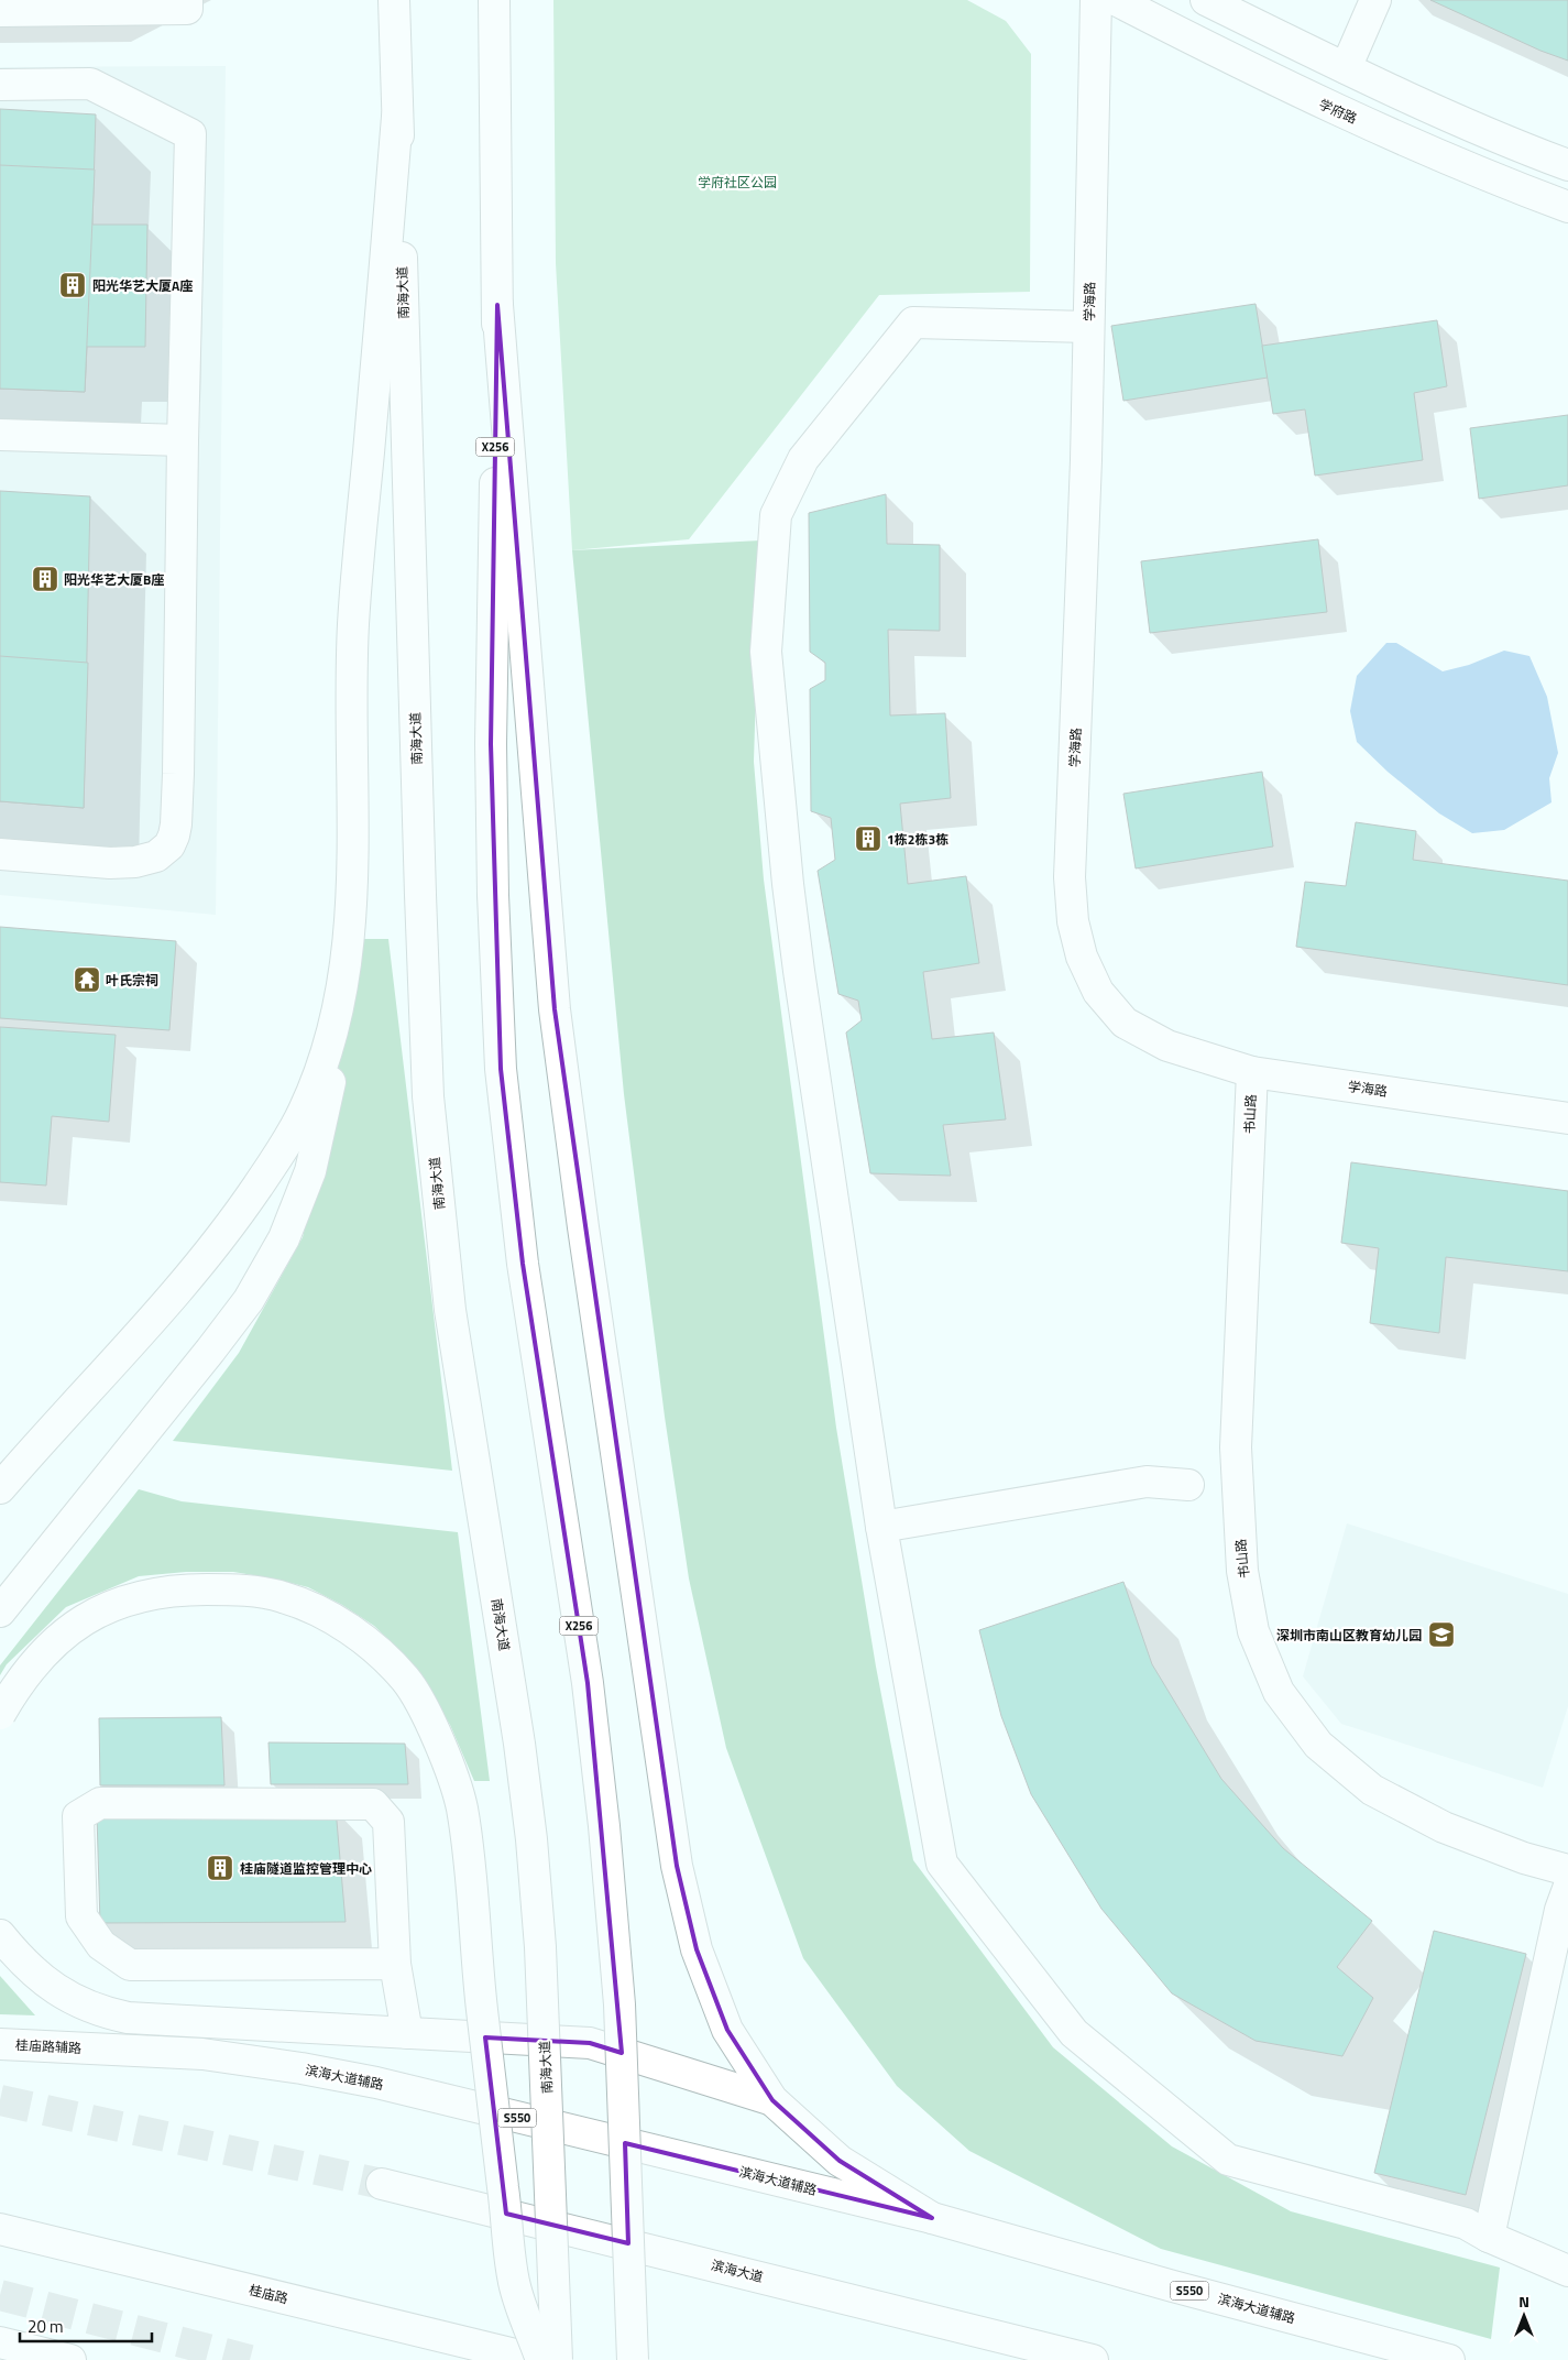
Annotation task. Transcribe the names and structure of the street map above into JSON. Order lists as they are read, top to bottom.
{
  "streets": {
    "main road": [
      "学府路",
      "南海大道",
      "学海路",
      "X256",
      "书山路",
      "桂庙路辅路",
      "滨海大道辅路",
      "S550",
      "滨海大道",
      "桂庙路"
    ]
  },
  "crossings": [
    ["学海路", "书山路"],
    ["桂庙路辅路", "滨海大道辅路"]
  ],
  "parks": ["学府社区公园"],
  "places": {
    "building": [
      "阳光华艺大厦A座",
      "阳光华艺大厦B座",
      "1栋2栋3栋",
      "桂庙隧道监控管理中心"
    ],
    "temple": ["叶氏宗祠"],
    "school or university": ["深圳市南山区教育幼儿园"]
  },
  "scale_bar": "20 m",
  "north": "top"
}
